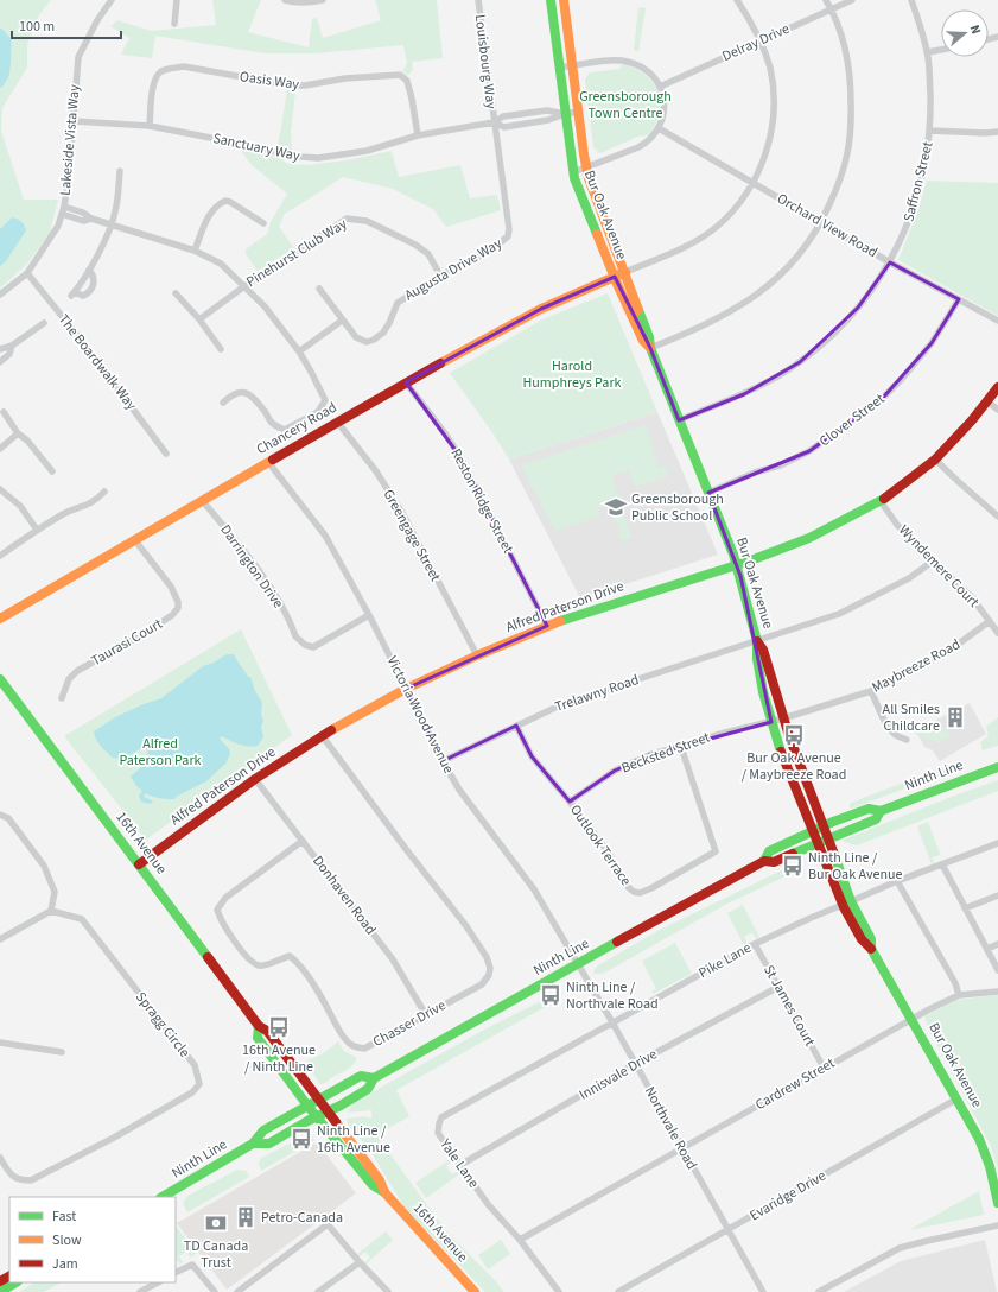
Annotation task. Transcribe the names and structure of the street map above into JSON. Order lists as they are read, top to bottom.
{
  "streets": {
    "street": [
      "Delray Drive",
      "Louisbourg Way",
      "Oasis Way",
      "Lakeside Vista Way",
      "Sanctuary Way",
      "Saffron Street",
      "Bur Oak Avenue",
      "Orchard View Road",
      "Pinehurst Club Way",
      "Augusta Drive Way",
      "The Boardwalk Way",
      "Clover Street",
      "Chancery Road",
      "Reston Ridge Street",
      "Greengage Street",
      "Darrington Drive",
      "Wyndemere Court",
      "Alfred Paterson Drive",
      "Taurasi Court",
      "Maybreeze Road",
      "Trelawny Road",
      "Victoria Wood Avenue",
      "Becksted Street",
      "Ninth Line",
      "16th Avenue",
      "Outlook Terrace",
      "Donhaven Road",
      "Pike Lane",
      "St James Court",
      "Chasser Drive",
      "Spragg Circle",
      "Innisvale Drive",
      "Cardrew Street",
      "Northvale Road",
      "Yale Lane",
      "Evaridge Drive"
    ]
  },
  "crossings": [
    ["Louisbourg Way", "Sanctuary Way"],
    ["Louisbourg Way", "Augusta Drive Way"],
    ["Oasis Way", "Sanctuary Way"],
    ["Lakeside Vista Way", "Sanctuary Way"],
    ["Lakeside Vista Way", "The Boardwalk Way"],
    ["Sanctuary Way", "Bur Oak Avenue"],
    ["Sanctuary Way", "Augusta Drive Way"],
    ["Saffron Street", "Bur Oak Avenue"],
    ["Saffron Street", "Orchard View Road"],
    ["Bur Oak Avenue", "Clover Street"],
    ["Bur Oak Avenue", "Chancery Road"],
    ["Bur Oak Avenue", "Alfred Paterson Drive"],
    ["Bur Oak Avenue", "Maybreeze Road"],
    ["Bur Oak Avenue", "Trelawny Road"],
    ["Bur Oak Avenue", "Becksted Street"],
    ["Bur Oak Avenue", "Ninth Line"],
    ["Bur Oak Avenue", "Pike Lane"],
    ["Bur Oak Avenue", "Cardrew Street"],
    ["Bur Oak Avenue", "Evaridge Drive"],
    ["Orchard View Road", "Clover Street"],
    ["Pinehurst Club Way", "Augusta Drive Way"],
    ["Chancery Road", "Reston Ridge Street"],
    ["Chancery Road", "Greengage Street"],
    ["Chancery Road", "Darrington Drive"],
    ["Chancery Road", "Taurasi Court"],
    ["Chancery Road", "Victoria Wood Avenue"],
    ["Reston Ridge Street", "Alfred Paterson Drive"],
    ["Greengage Street", "Alfred Paterson Drive"],
    ["Darrington Drive", "Victoria Wood Avenue"],
    ["Wyndemere Court", "Alfred Paterson Drive"],
    ["Wyndemere Court", "Maybreeze Road"],
    ["Wyndemere Court", "Trelawny Road"],
    ["Alfred Paterson Drive", "Victoria Wood Avenue"],
    ["Alfred Paterson Drive", "16th Avenue"],
    ["Alfred Paterson Drive", "Donhaven Road"],
    ["Alfred Paterson Drive", "Chasser Drive"],
    ["Trelawny Road", "Victoria Wood Avenue"],
    ["Trelawny Road", "Outlook Terrace"],
    ["Victoria Wood Avenue", "Ninth Line"],
    ["Victoria Wood Avenue", "Northvale Road"],
    ["Becksted Street", "Outlook Terrace"],
    ["Ninth Line", "16th Avenue"],
    ["Ninth Line", "Northvale Road"],
    ["Donhaven Road", "Chasser Drive"],
    ["Pike Lane", "St James Court"],
    ["Pike Lane", "Northvale Road"],
    ["Pike Lane", "Yale Lane"],
    ["St James Court", "Innisvale Drive"],
    ["St James Court", "Cardrew Street"],
    ["Innisvale Drive", "Northvale Road"],
    ["Innisvale Drive", "Yale Lane"],
    ["Cardrew Street", "Northvale Road"],
    ["Cardrew Street", "Yale Lane"],
    ["Northvale Road", "Yale Lane"],
    ["Northvale Road", "Evaridge Drive"]
  ],
  "parks": ["Greensborough Town Centre", "Harold Humphreys Park", "Alfred Paterson Park"],
  "places": {
    "school or university": ["Greensborough Public School"],
    "building": ["All Smiles Childcare", "Petro-Canada"],
    "bus stop": [
      "Bur Oak Avenue / Maybreeze Road",
      "Ninth Line / Bur Oak Avenue",
      "Ninth Line / Northvale Road",
      "16th Avenue / Ninth Line",
      "Ninth Line / 16th Avenue"
    ],
    "bank": ["TD Canada Trust"]
  },
  "legend": ["Fast", "Slow", "Jam"],
  "scale_bar": "100 m",
  "north": "right"
}
